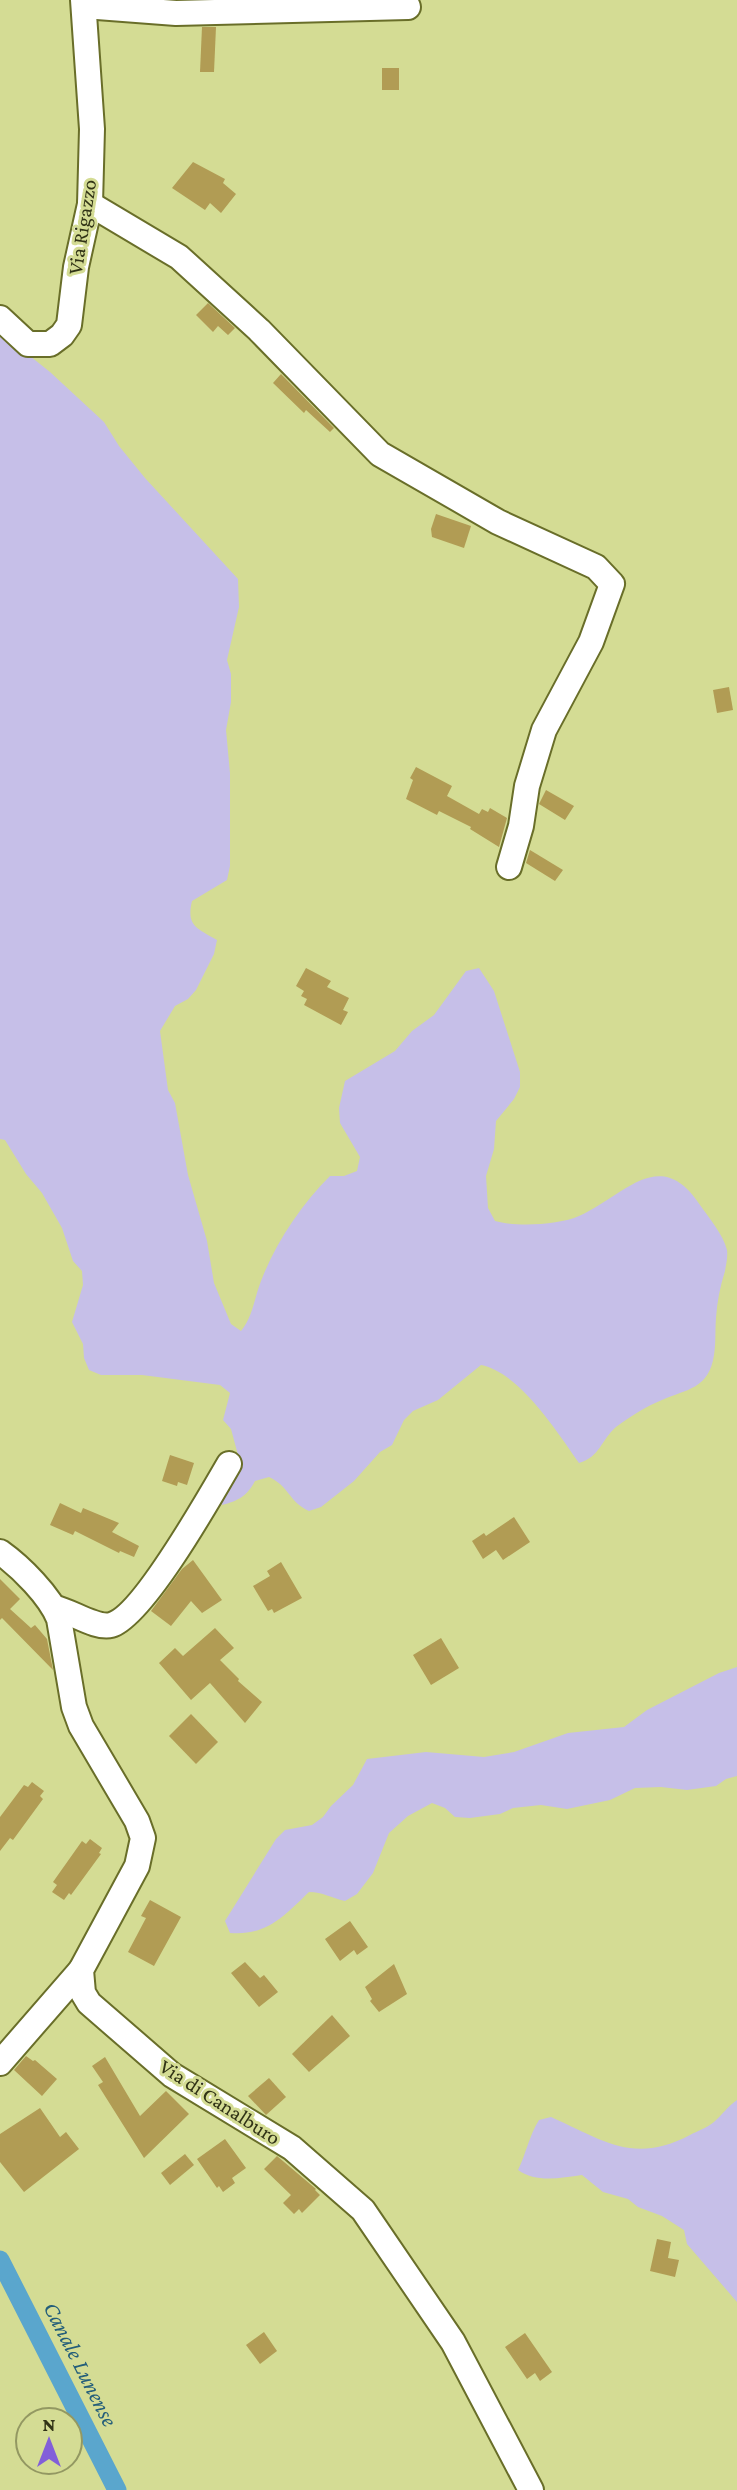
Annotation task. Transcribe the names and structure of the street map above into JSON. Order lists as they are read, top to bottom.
{
  "streets": {
    "street": ["Via Rigazzo", "Via di Canalburo"]
  },
  "water": ["Canale Lunense"],
  "north": "top"
}
